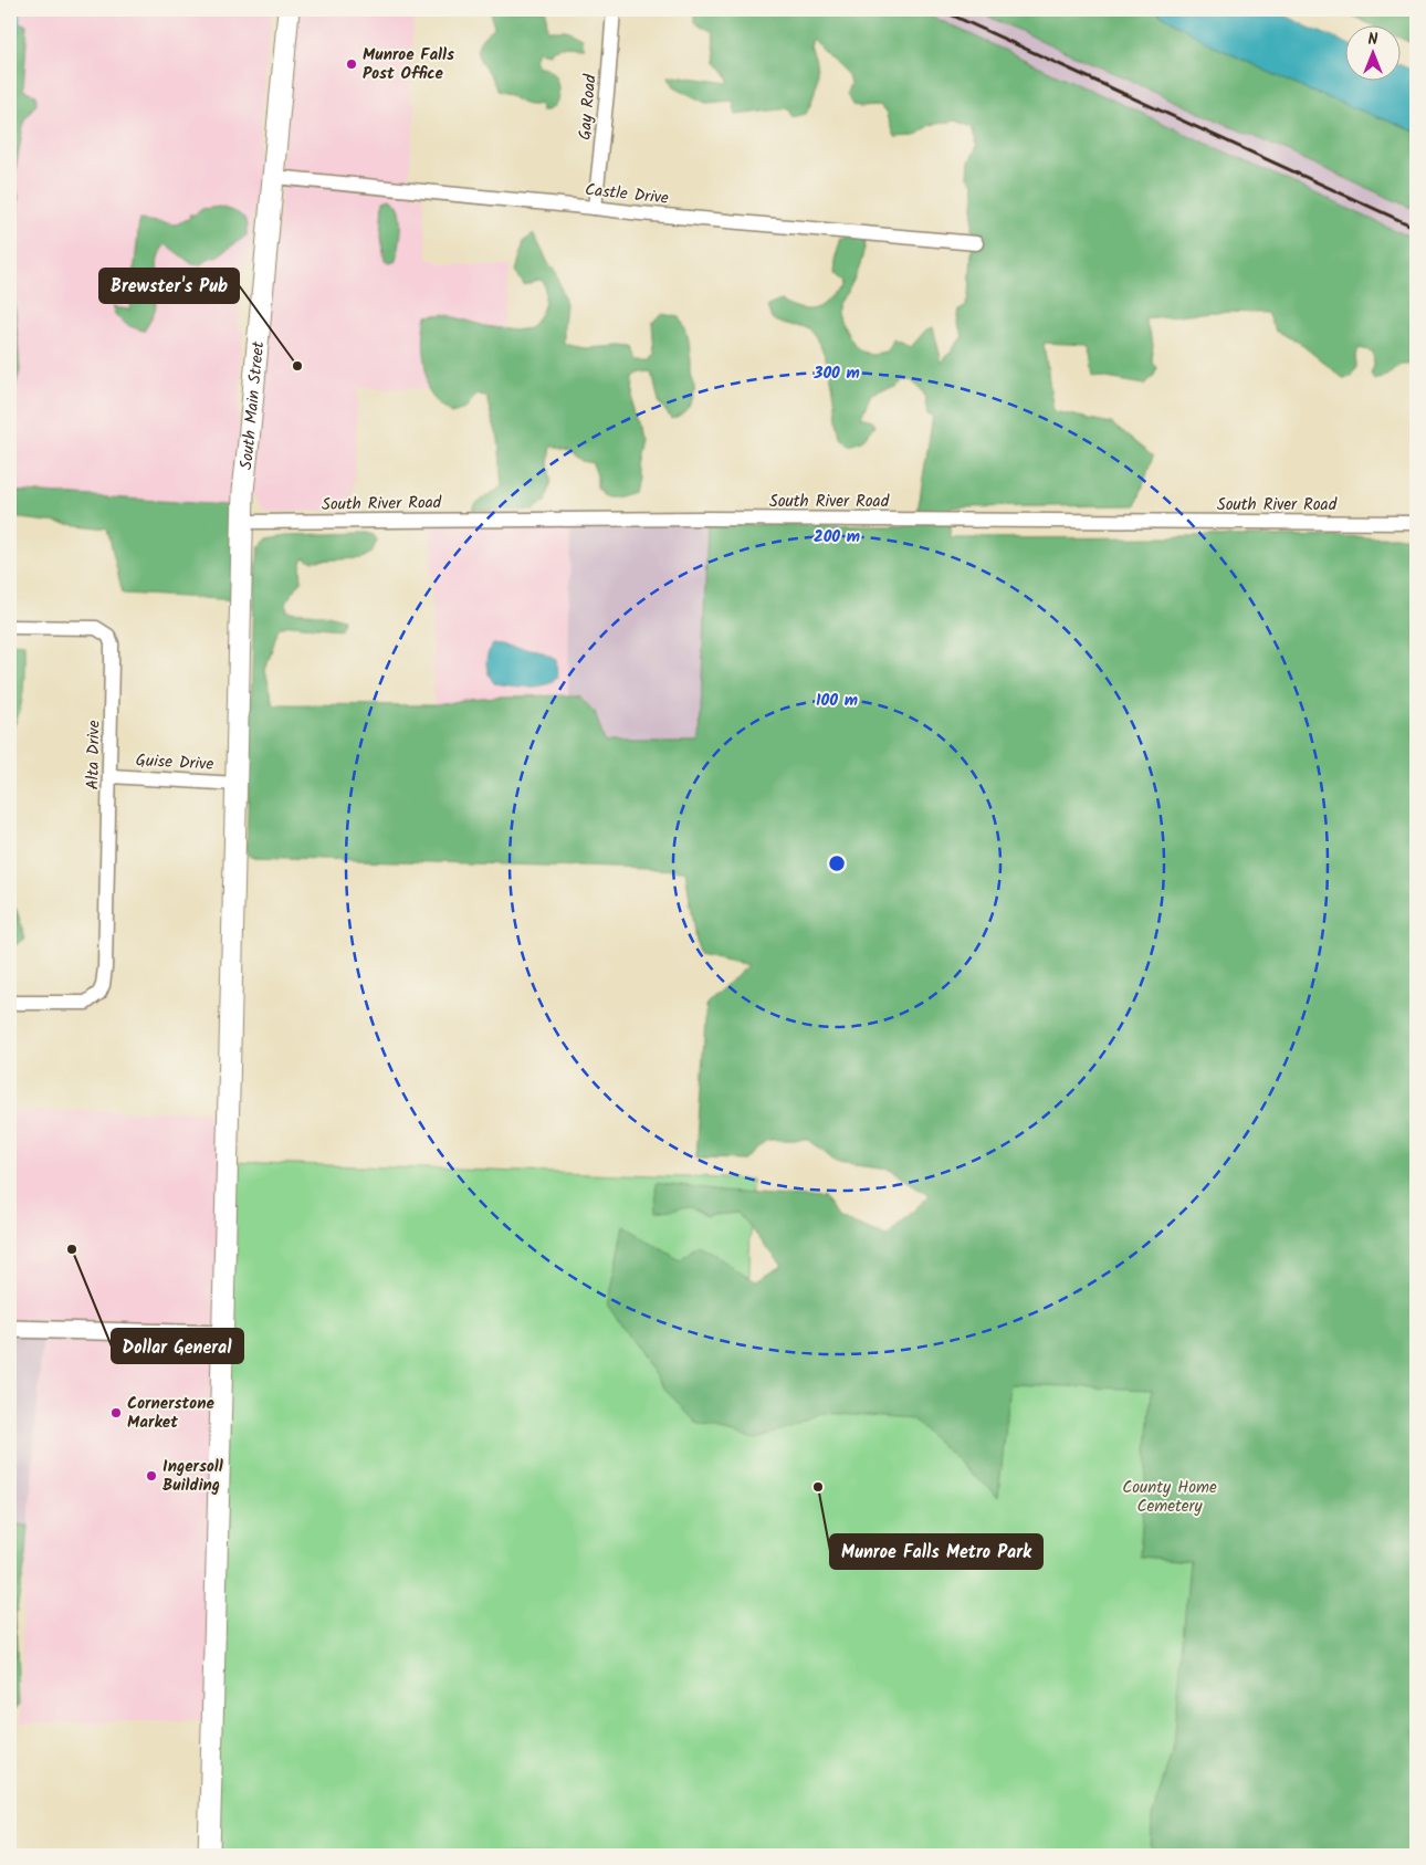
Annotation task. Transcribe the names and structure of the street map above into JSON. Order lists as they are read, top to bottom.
{
  "streets": {
    "main road": ["South Main Street"],
    "street": [
      "Gay Road",
      "Castle Drive",
      "South River Road",
      "Alta Drive",
      "Guise Drive"
    ]
  },
  "crossings": [
    ["Gay Road", "Castle Drive"],
    ["Castle Drive", "South Main Street"],
    ["South Main Street", "South River Road"],
    ["South Main Street", "Guise Drive"],
    ["Alta Drive", "Guise Drive"]
  ],
  "parks": ["County Home Cemetery"],
  "places": [
    "Munroe Falls Post Office",
    "Brewster's Pub",
    "Dollar General",
    "Cornerstone Market",
    "Ingersoll Building",
    "Munroe Falls Metro Park"
  ],
  "north": "top",
  "rings": ["300 m", "200 m", "100 m"]
}
